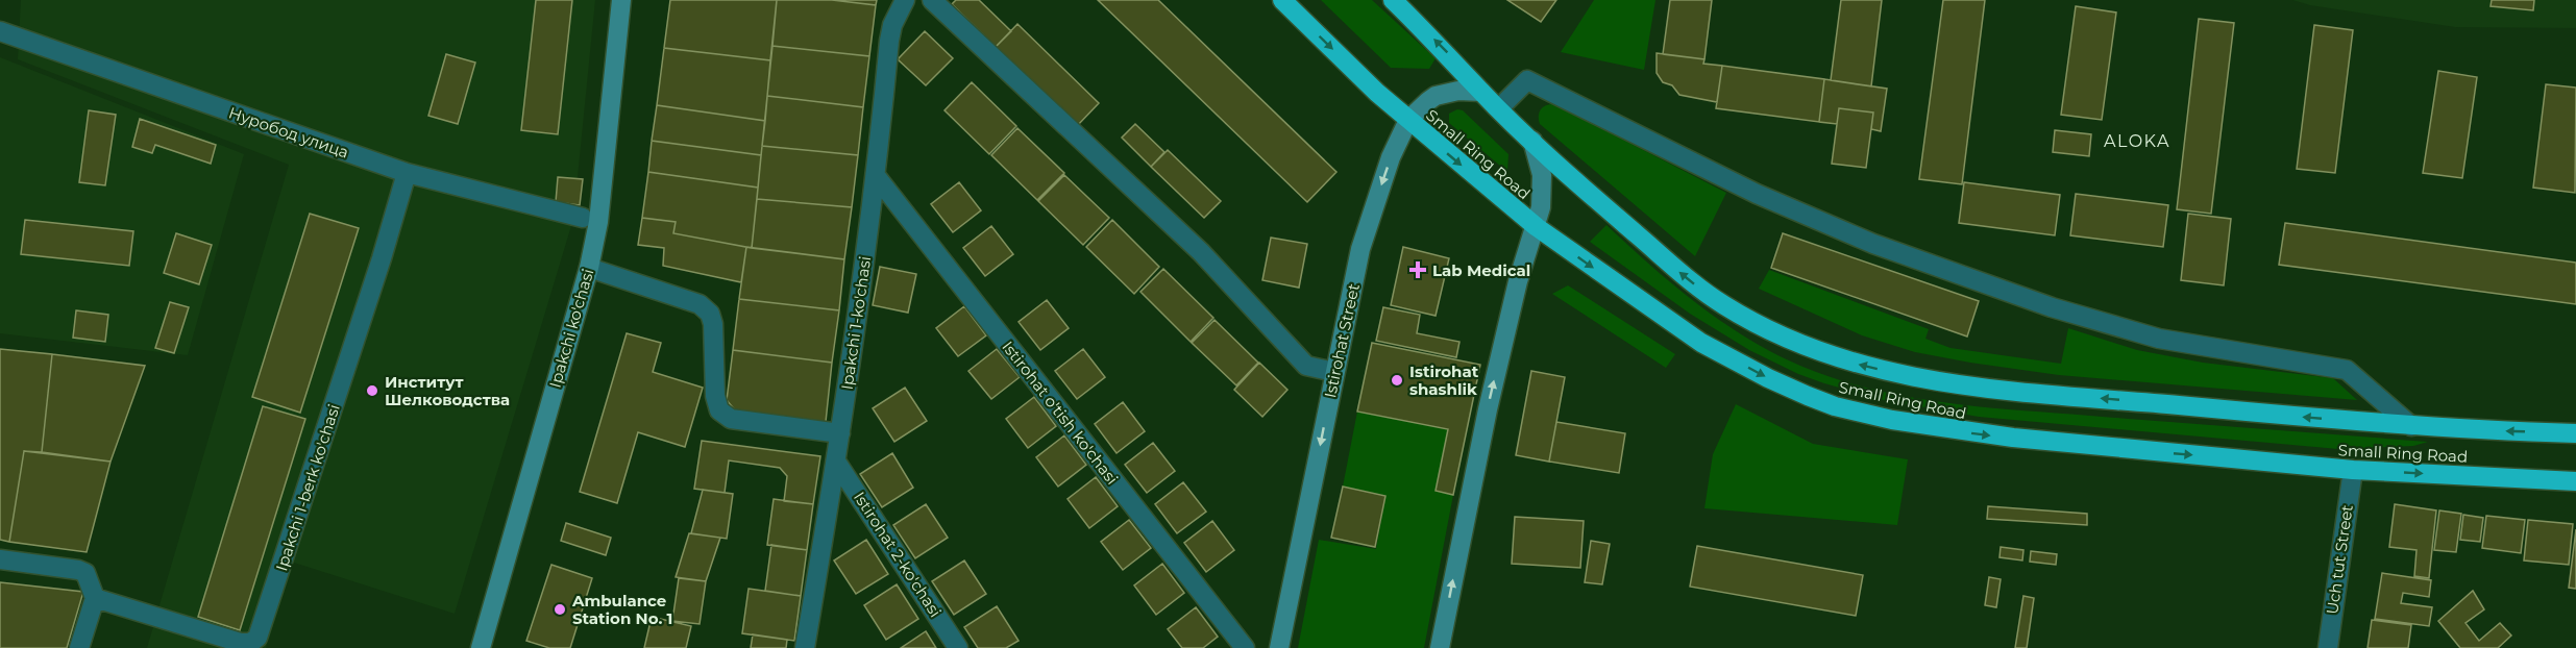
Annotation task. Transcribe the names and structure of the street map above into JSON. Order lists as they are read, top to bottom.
{
  "streets": {
    "highway": ["Small Ring Road"],
    "main road": ["Ipakchi ko'chasi", "Istirohat Street"],
    "street": [
      "Нуробод улица",
      "Ipakchi 1-ko'chasi",
      "Istirohat o'tish ko'chasi",
      "Ipakchi 1-berk ko'chasi",
      "Istirohat 2-ko'chasi",
      "Uch tut Street"
    ]
  },
  "crossings": [
    ["Нуробод улица", "Ipakchi 1-berk ko'chasi"],
    ["Small Ring Road", "Istirohat Street"],
    ["Small Ring Road", "Uch tut Street"],
    ["Ipakchi 1-ko'chasi", "Istirohat o'tish ko'chasi"],
    ["Ipakchi 1-ko'chasi", "Istirohat 2-ko'chasi"]
  ],
  "districts": ["ALOKA"],
  "places": {
    "health": ["Lab Medical"],
    "other": ["Istirohat shashlik", "Институт Шелководства", "Ambulance Station No. 1"]
  }
}
